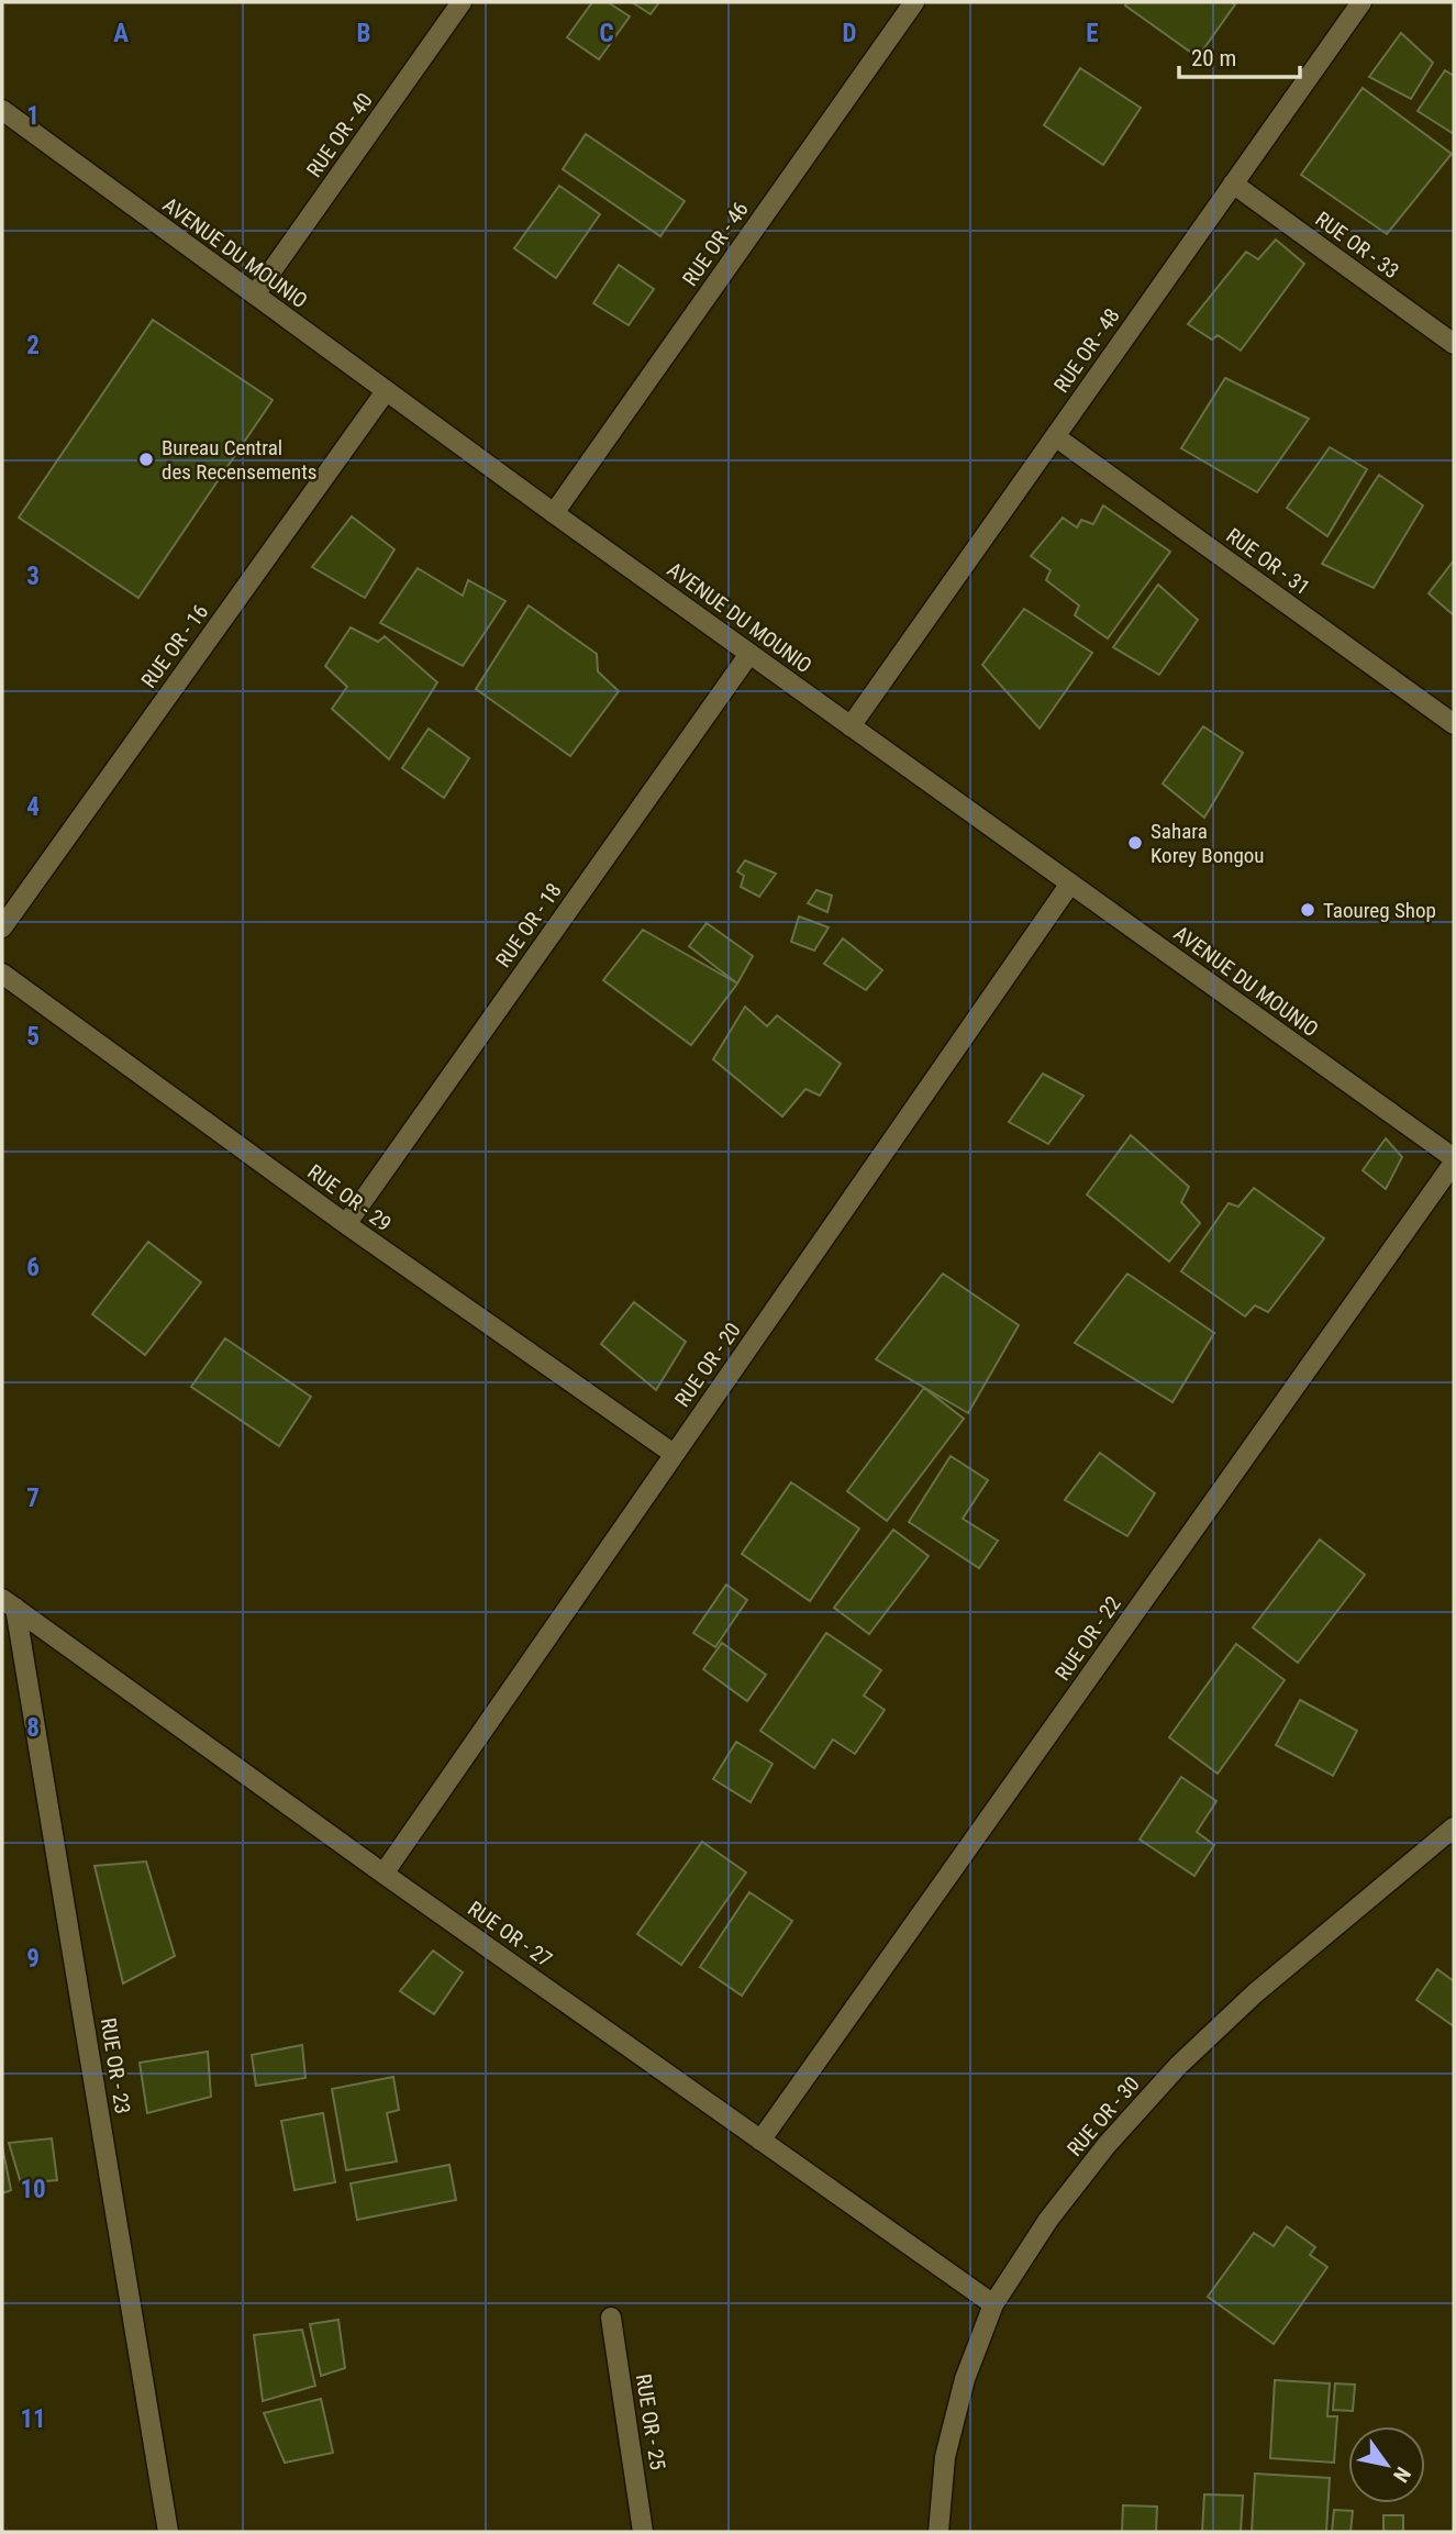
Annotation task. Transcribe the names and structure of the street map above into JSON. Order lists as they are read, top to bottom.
{
  "streets": {
    "street": [
      "RUE OR - 40",
      "RUE OR - 46",
      "RUE OR - 33",
      "AVENUE DU MOUNIO",
      "RUE OR - 48",
      "RUE OR - 31",
      "RUE OR - 16",
      "RUE OR - 18",
      "RUE OR - 29",
      "RUE OR - 20",
      "RUE OR - 22",
      "RUE OR - 27",
      "RUE OR - 23",
      "RUE OR - 30",
      "RUE OR - 25"
    ]
  },
  "crossings": [
    ["RUE OR - 40", "AVENUE DU MOUNIO"],
    ["RUE OR - 46", "AVENUE DU MOUNIO"],
    ["RUE OR - 33", "RUE OR - 48"],
    ["AVENUE DU MOUNIO", "RUE OR - 48"],
    ["AVENUE DU MOUNIO", "RUE OR - 16"],
    ["AVENUE DU MOUNIO", "RUE OR - 18"],
    ["AVENUE DU MOUNIO", "RUE OR - 20"],
    ["AVENUE DU MOUNIO", "RUE OR - 22"],
    ["RUE OR - 48", "RUE OR - 31"],
    ["RUE OR - 18", "RUE OR - 29"],
    ["RUE OR - 29", "RUE OR - 20"],
    ["RUE OR - 20", "RUE OR - 27"],
    ["RUE OR - 22", "RUE OR - 27"],
    ["RUE OR - 27", "RUE OR - 23"],
    ["RUE OR - 27", "RUE OR - 30"]
  ],
  "places": ["Bureau Central des Recensements", "Sahara Korey Bongou", "Taoureg Shop"],
  "scale_bar": "20 m",
  "north": "bottom right",
  "grid": {
    "columns": [
      "A",
      "B",
      "C",
      "D",
      "E"
    ],
    "rows": [
      "1",
      "2",
      "3",
      "4",
      "5",
      "6",
      "7",
      "8",
      "9",
      "10",
      "11"
    ]
  }
}
